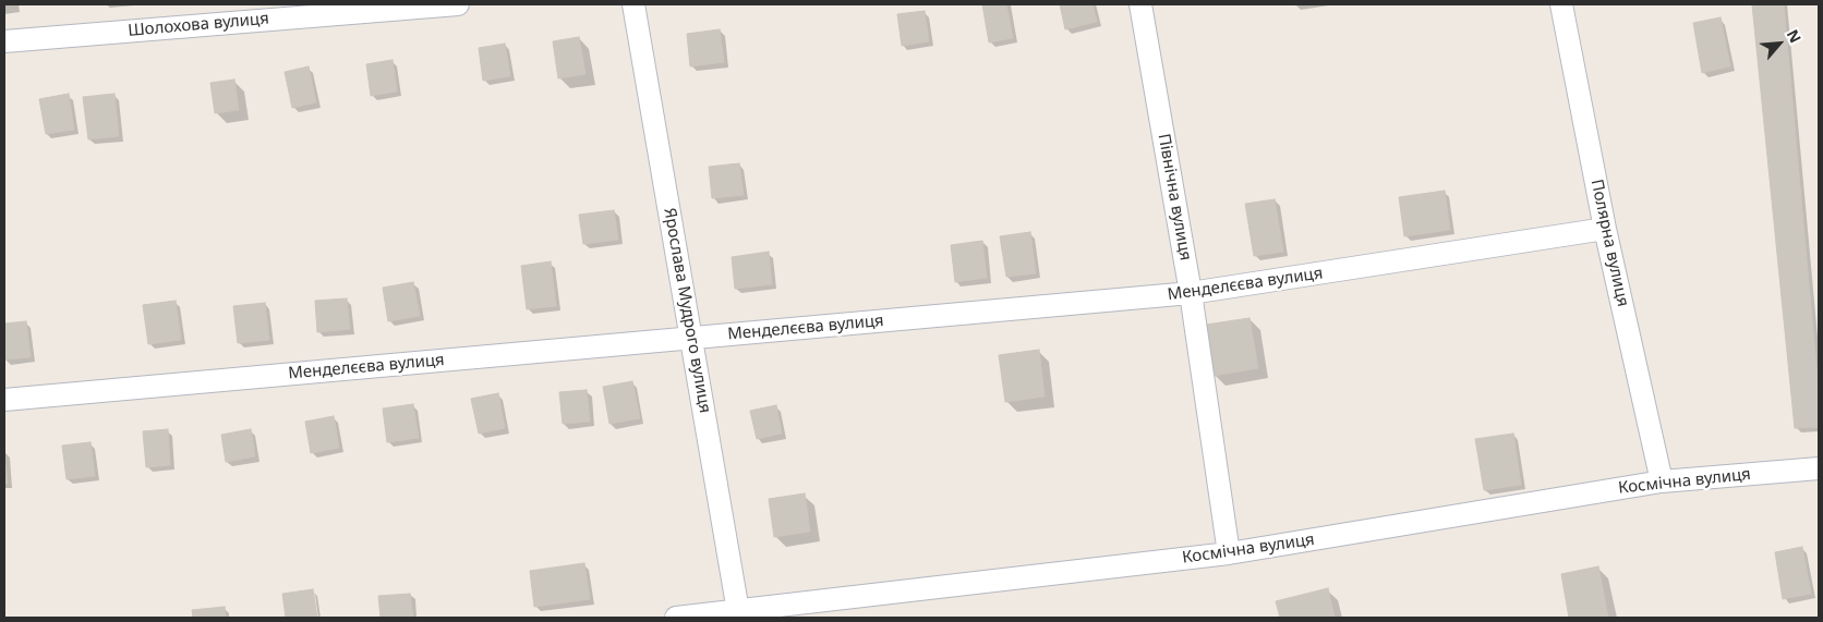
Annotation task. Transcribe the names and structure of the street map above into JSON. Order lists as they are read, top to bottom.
{
  "streets": {
    "street": [
      "Шолохова вулиця",
      "Північна вулиця",
      "Полярна вулиця",
      "Менделєєва вулиця",
      "Ярослава Мудрого вулиця",
      "Космічна вулиця"
    ]
  },
  "crossings": [
    ["Північна вулиця", "Менделєєва вулиця"],
    ["Північна вулиця", "Космічна вулиця"],
    ["Полярна вулиця", "Менделєєва вулиця"],
    ["Полярна вулиця", "Космічна вулиця"],
    ["Менделєєва вулиця", "Ярослава Мудрого вулиця"],
    ["Ярослава Мудрого вулиця", "Космічна вулиця"]
  ],
  "north": "top right"
}
